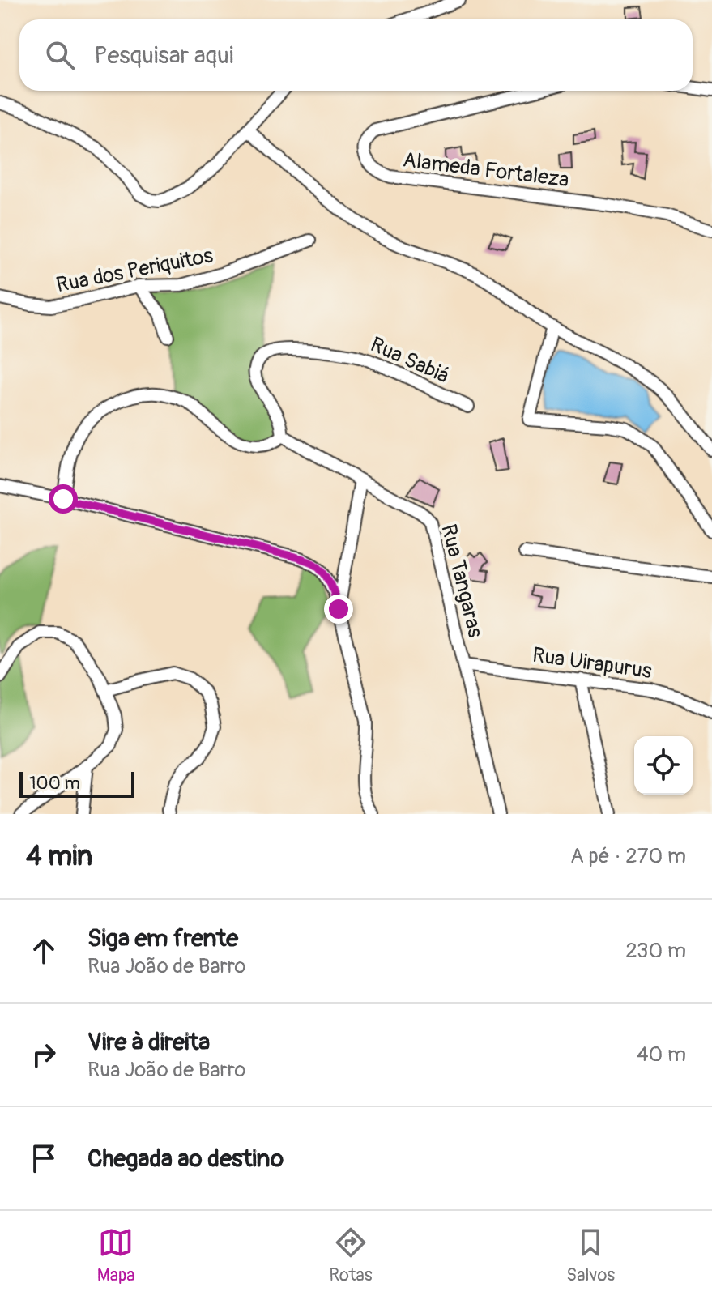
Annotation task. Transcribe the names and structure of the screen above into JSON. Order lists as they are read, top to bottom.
{
  "streets": {
    "street": [
      "Alameda Fortaleza",
      "Rua dos Periquitos",
      "Rua Sabiá",
      "Rua Tangaras",
      "Rua Uirapurus"
    ]
  },
  "crossings": [
    ["Rua Sabiá", "Rua Tangaras"],
    ["Rua Tangaras", "Rua Uirapurus"]
  ],
  "scale_bar": "100 m",
  "page": {
    "search": "Pesquisar aqui",
    "scale": "100 m",
    "heading": ["4 min", "A pé · 270 m"],
    "list": [
      ["Siga em frente", "Rua João de Barro", "230 m"],
      ["Vire à direita", "Rua João de Barro", "40 m"],
      "Chegada ao destino"
    ],
    "nav": ["Mapa", "Rotas", "Salvos"]
  }
}
